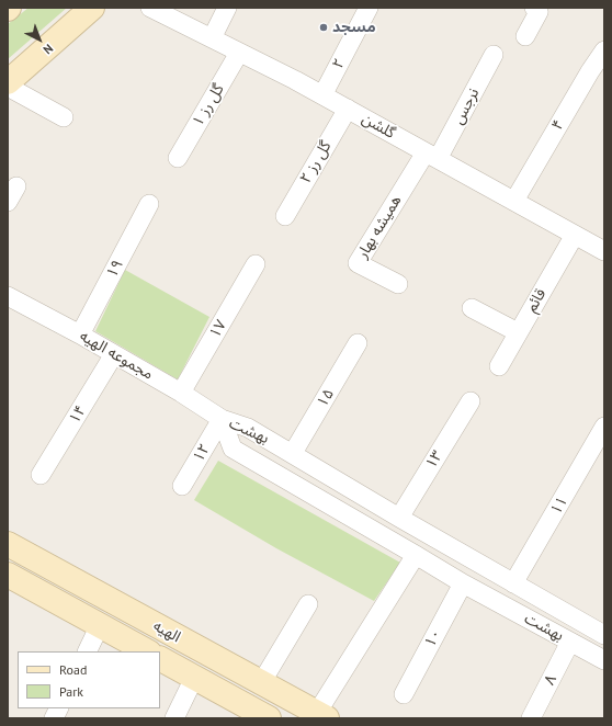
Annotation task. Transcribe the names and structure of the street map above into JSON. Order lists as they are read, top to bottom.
{
  "streets": {
    "street": [
      "۲",
      "گل رز ۱",
      "نرجس",
      "۴",
      "گلشن",
      "گل رز ۲",
      "همیشه بهار",
      "۱۹",
      "قائم",
      "۱۷",
      "مجموعه الهیه",
      "۱۵",
      "۱۴",
      "بهشت",
      "۱۲",
      "۱۳",
      "۱۱",
      "الهیه",
      "۱۰",
      "۸"
    ]
  },
  "crossings": [
    ["۲", "گلشن"],
    ["گل رز ۱", "گلشن"],
    ["نرجس", "گلشن"],
    ["نرجس", "همیشه بهار"],
    ["۴", "گلشن"],
    ["گلشن", "گل رز ۲"],
    ["گلشن", "همیشه بهار"],
    ["گلشن", "قائم"],
    ["۱۹", "مجموعه الهیه"],
    ["۱۷", "مجموعه الهیه"],
    ["مجموعه الهیه", "۱۴"],
    ["مجموعه الهیه", "بهشت"],
    ["مجموعه الهیه", "۱۲"],
    ["۱۵", "بهشت"],
    ["بهشت", "۱۲"],
    ["بهشت", "۱۳"],
    ["بهشت", "۱۱"],
    ["بهشت", "۱۰"],
    ["بهشت", "۸"]
  ],
  "places": ["مسجد"],
  "legend": ["Road", "Park"],
  "north": "bottom right"
}
